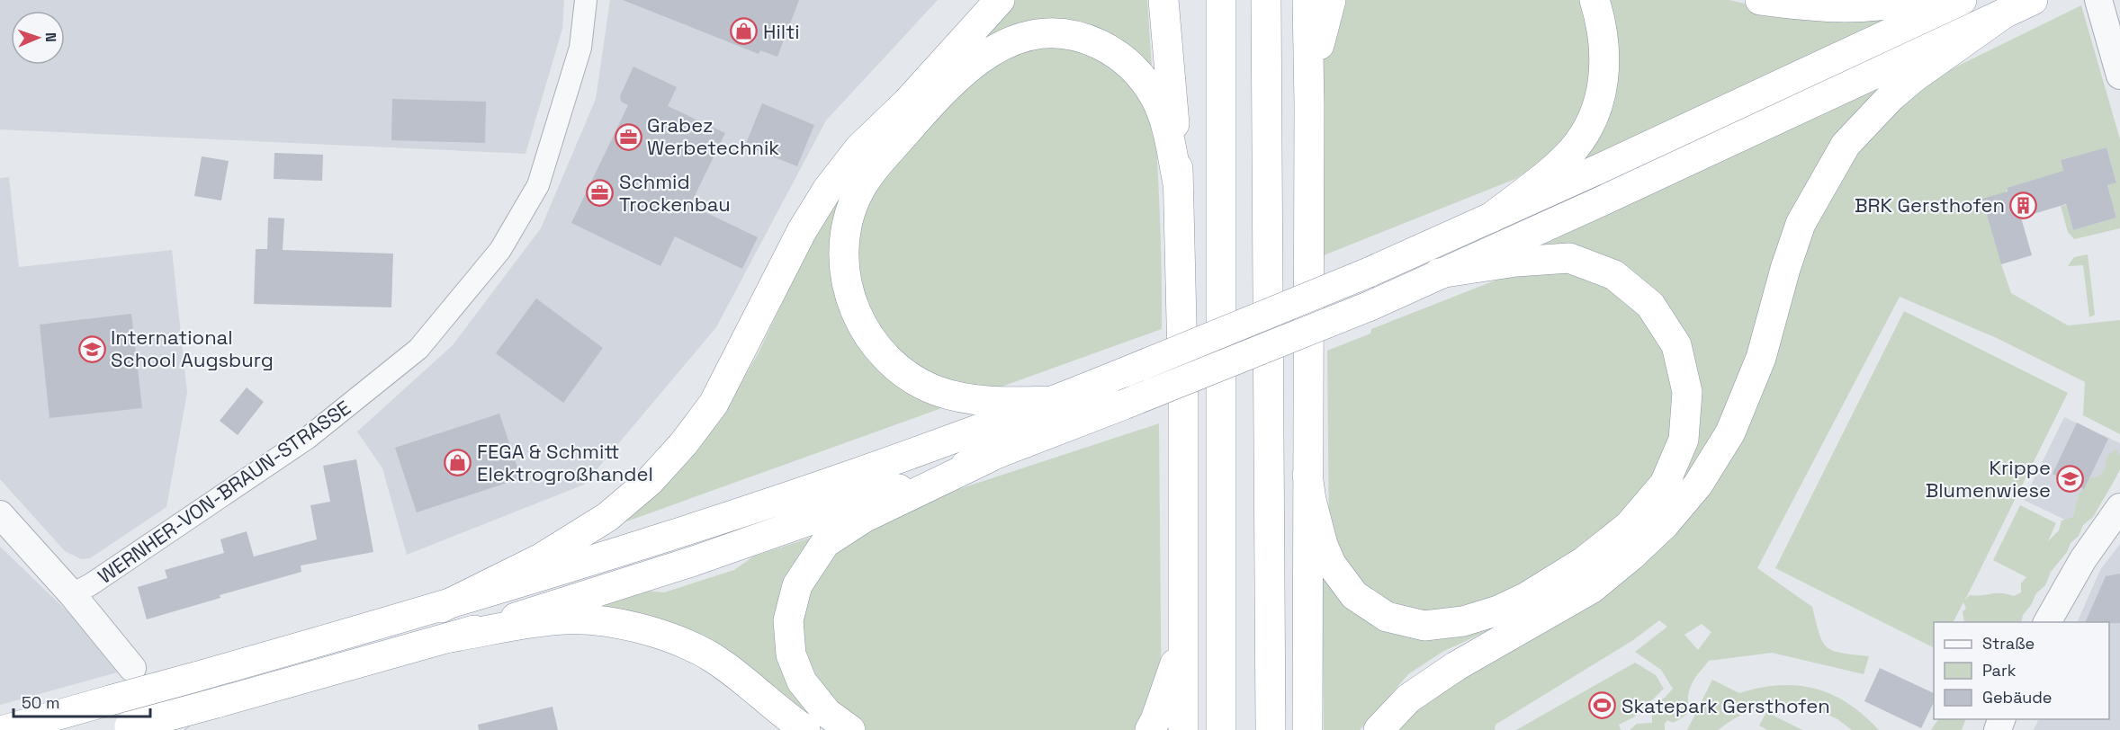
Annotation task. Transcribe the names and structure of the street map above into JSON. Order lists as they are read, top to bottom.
{
  "streets": {
    "street": ["WERNHER-VON-BRAUN-STRASSE"]
  },
  "places": {
    "shop": ["Hilti", "FEGA & Schmitt Elektrogroßhandel"],
    "office": ["Grabez Werbetechnik", "Schmid Trockenbau"],
    "building": ["BRK Gersthofen"],
    "school or university": ["International School Augsburg", "Krippe Blumenwiese"],
    "sports": ["Skatepark Gersthofen"]
  },
  "legend": ["Straße", "Park", "Gebäude"],
  "scale_bar": "50 m",
  "north": "right"
}
